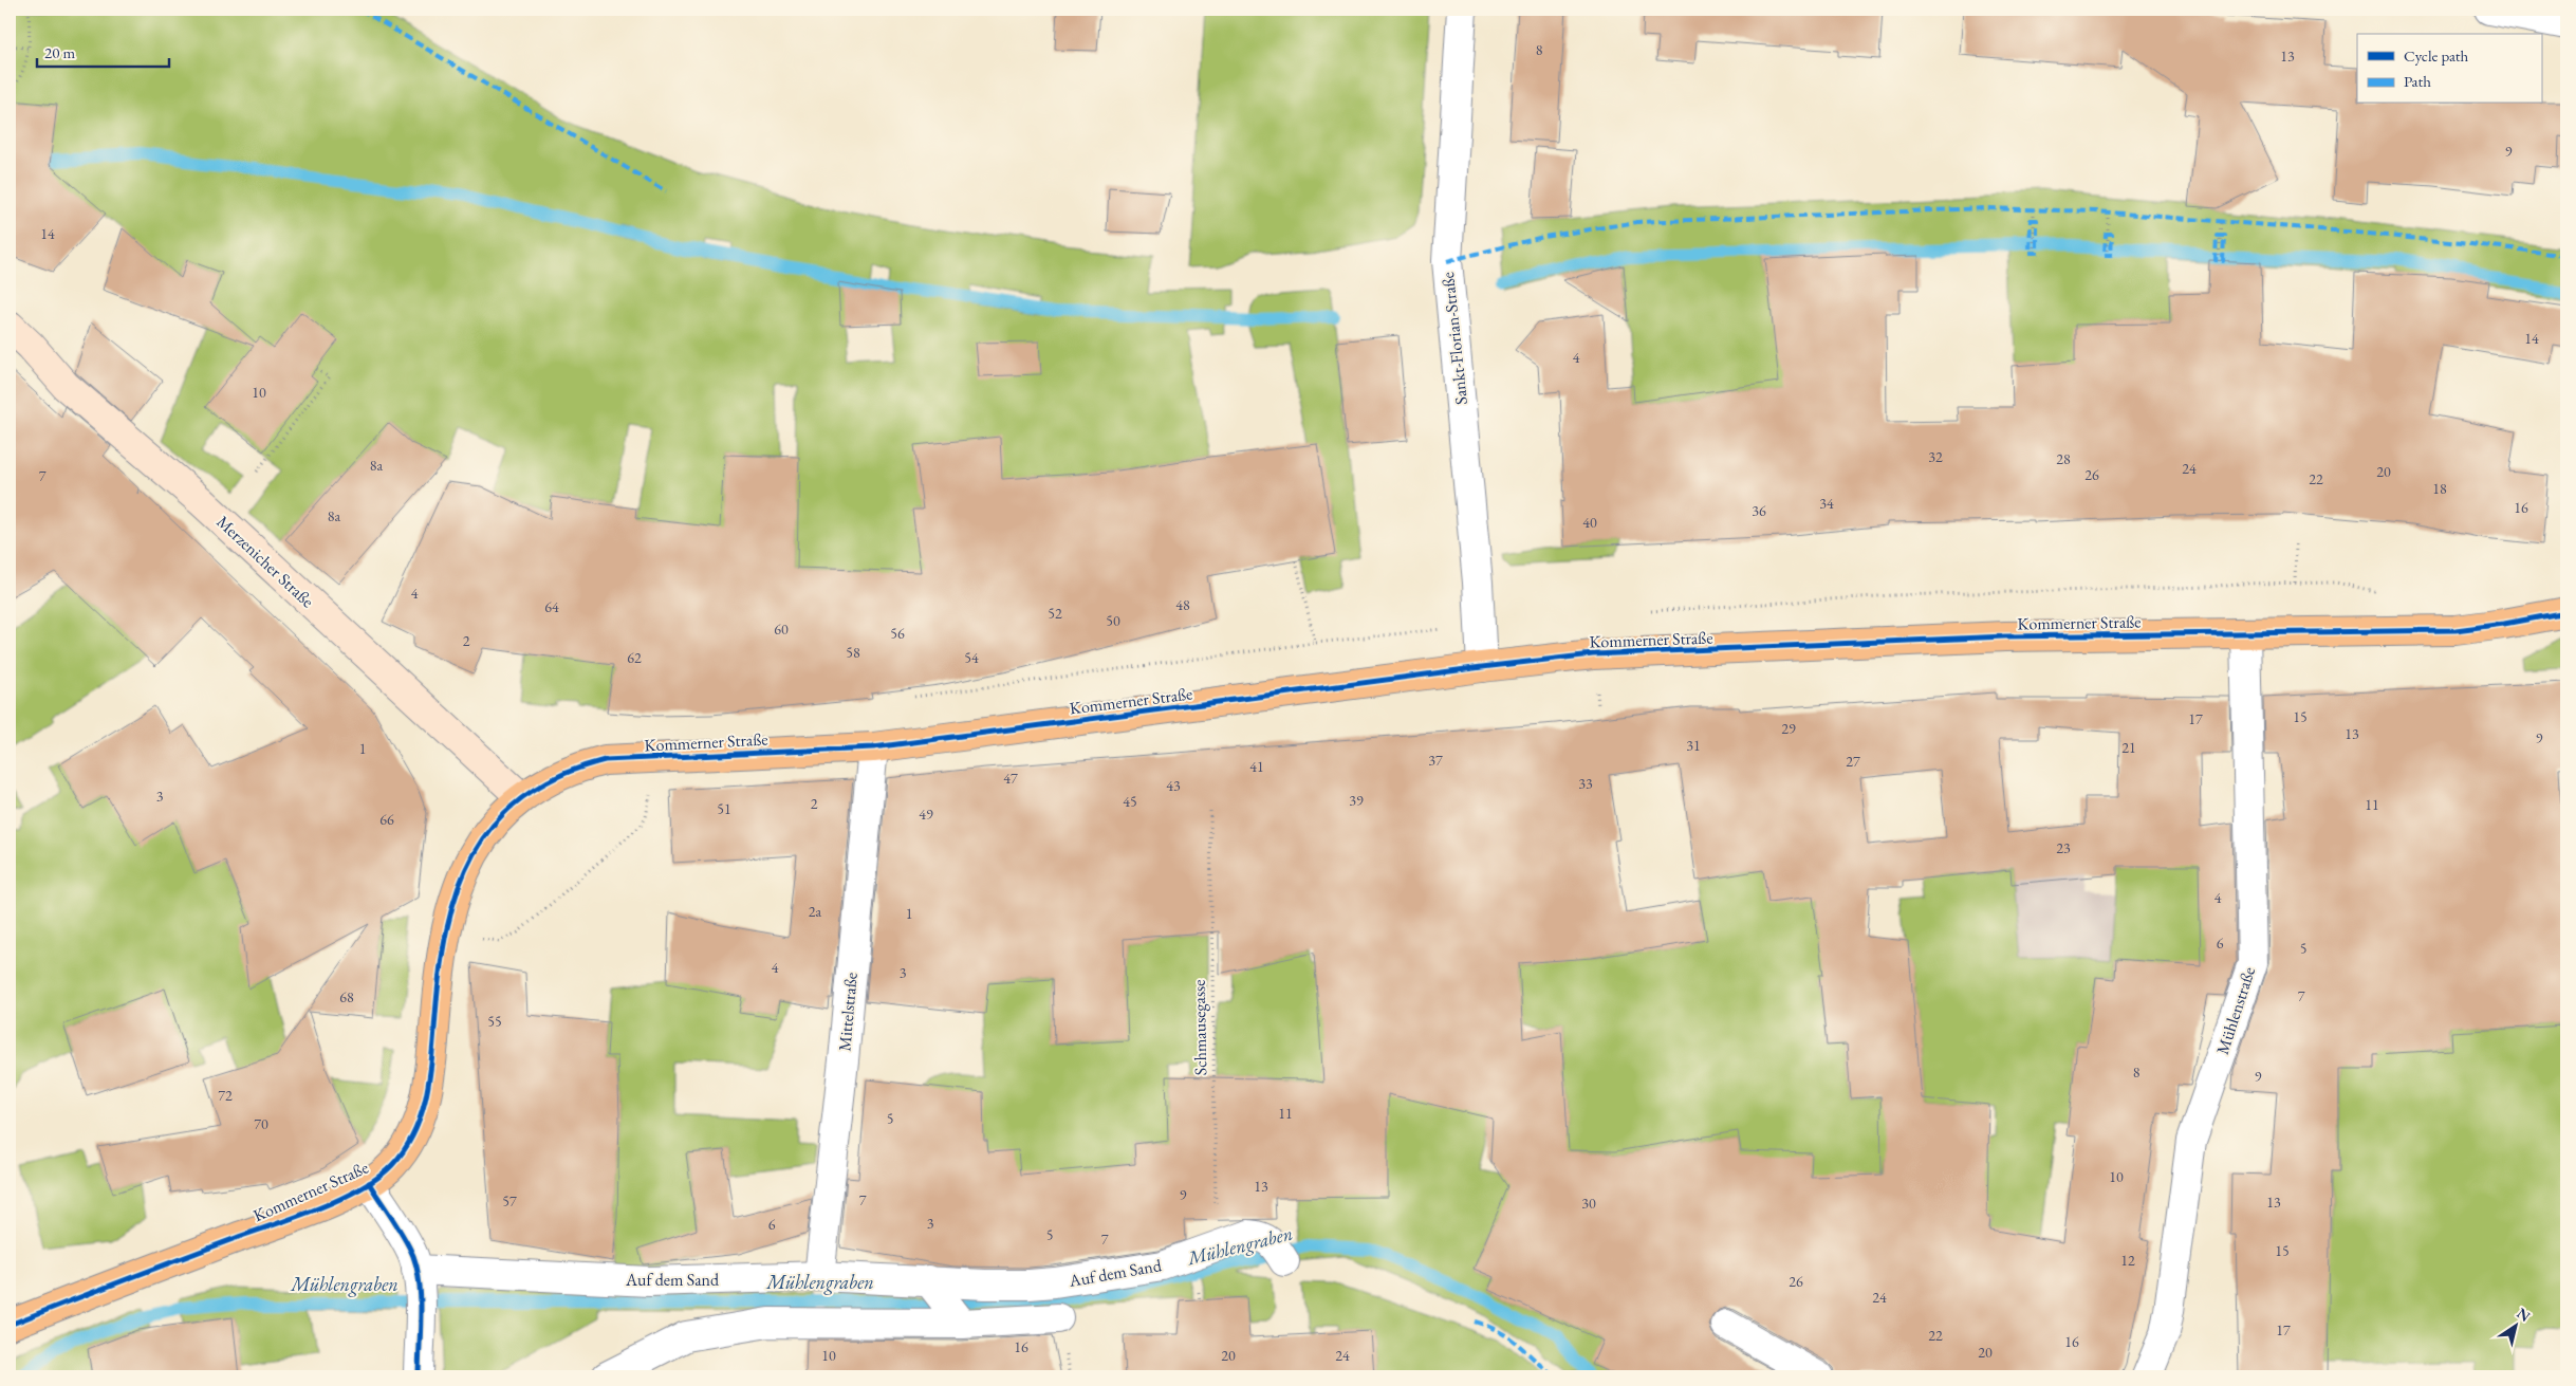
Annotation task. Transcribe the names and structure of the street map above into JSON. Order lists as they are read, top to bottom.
{
  "streets": {
    "main road": ["Kommerner Straße"],
    "street": [
      "Sankt-Florian-Straße",
      "Merzenicher Straße",
      "Mühlenstraße",
      "Mittelstraße",
      "Auf dem Sand"
    ],
    "path": ["Schmausegasse"]
  },
  "crossings": [
    ["Sankt-Florian-Straße", "Kommerner Straße"],
    ["Merzenicher Straße", "Kommerner Straße"],
    ["Kommerner Straße", "Mühlenstraße"],
    ["Kommerner Straße", "Mittelstraße"],
    ["Mittelstraße", "Auf dem Sand"],
    ["Schmausegasse", "Auf dem Sand"]
  ],
  "water": ["Mühlengraben"],
  "house_numbers": [
    "8",
    "13",
    "9",
    "14",
    "14",
    "4",
    "10",
    "32",
    "28",
    "8a",
    "24",
    "20",
    "26",
    "7",
    "22",
    "18",
    "34",
    "16",
    "36",
    "8a",
    "40",
    "4",
    "48",
    "64",
    "52",
    "50",
    "60",
    "56",
    "2",
    "58",
    "62",
    "54",
    "15",
    "17",
    "29",
    "13",
    "9",
    "31",
    "21",
    "1",
    "37",
    "27",
    "41",
    "47",
    "33",
    "43",
    "3",
    "39",
    "45",
    "2",
    "11",
    "51",
    "49",
    "66",
    "23",
    "4",
    "2a",
    "1",
    "6",
    "5",
    "4",
    "3",
    "7",
    "68",
    "55",
    "8",
    "9",
    "72",
    "11",
    "5",
    "70",
    "10",
    "13",
    "9",
    "7",
    "57",
    "13",
    "30",
    "3",
    "6",
    "5",
    "7",
    "15",
    "12",
    "26",
    "24",
    "17",
    "22",
    "16",
    "16",
    "20",
    "10",
    "20",
    "24"
  ],
  "legend": ["Cycle path", "Path"],
  "scale_bar": "20 m",
  "north": "top right"
}
